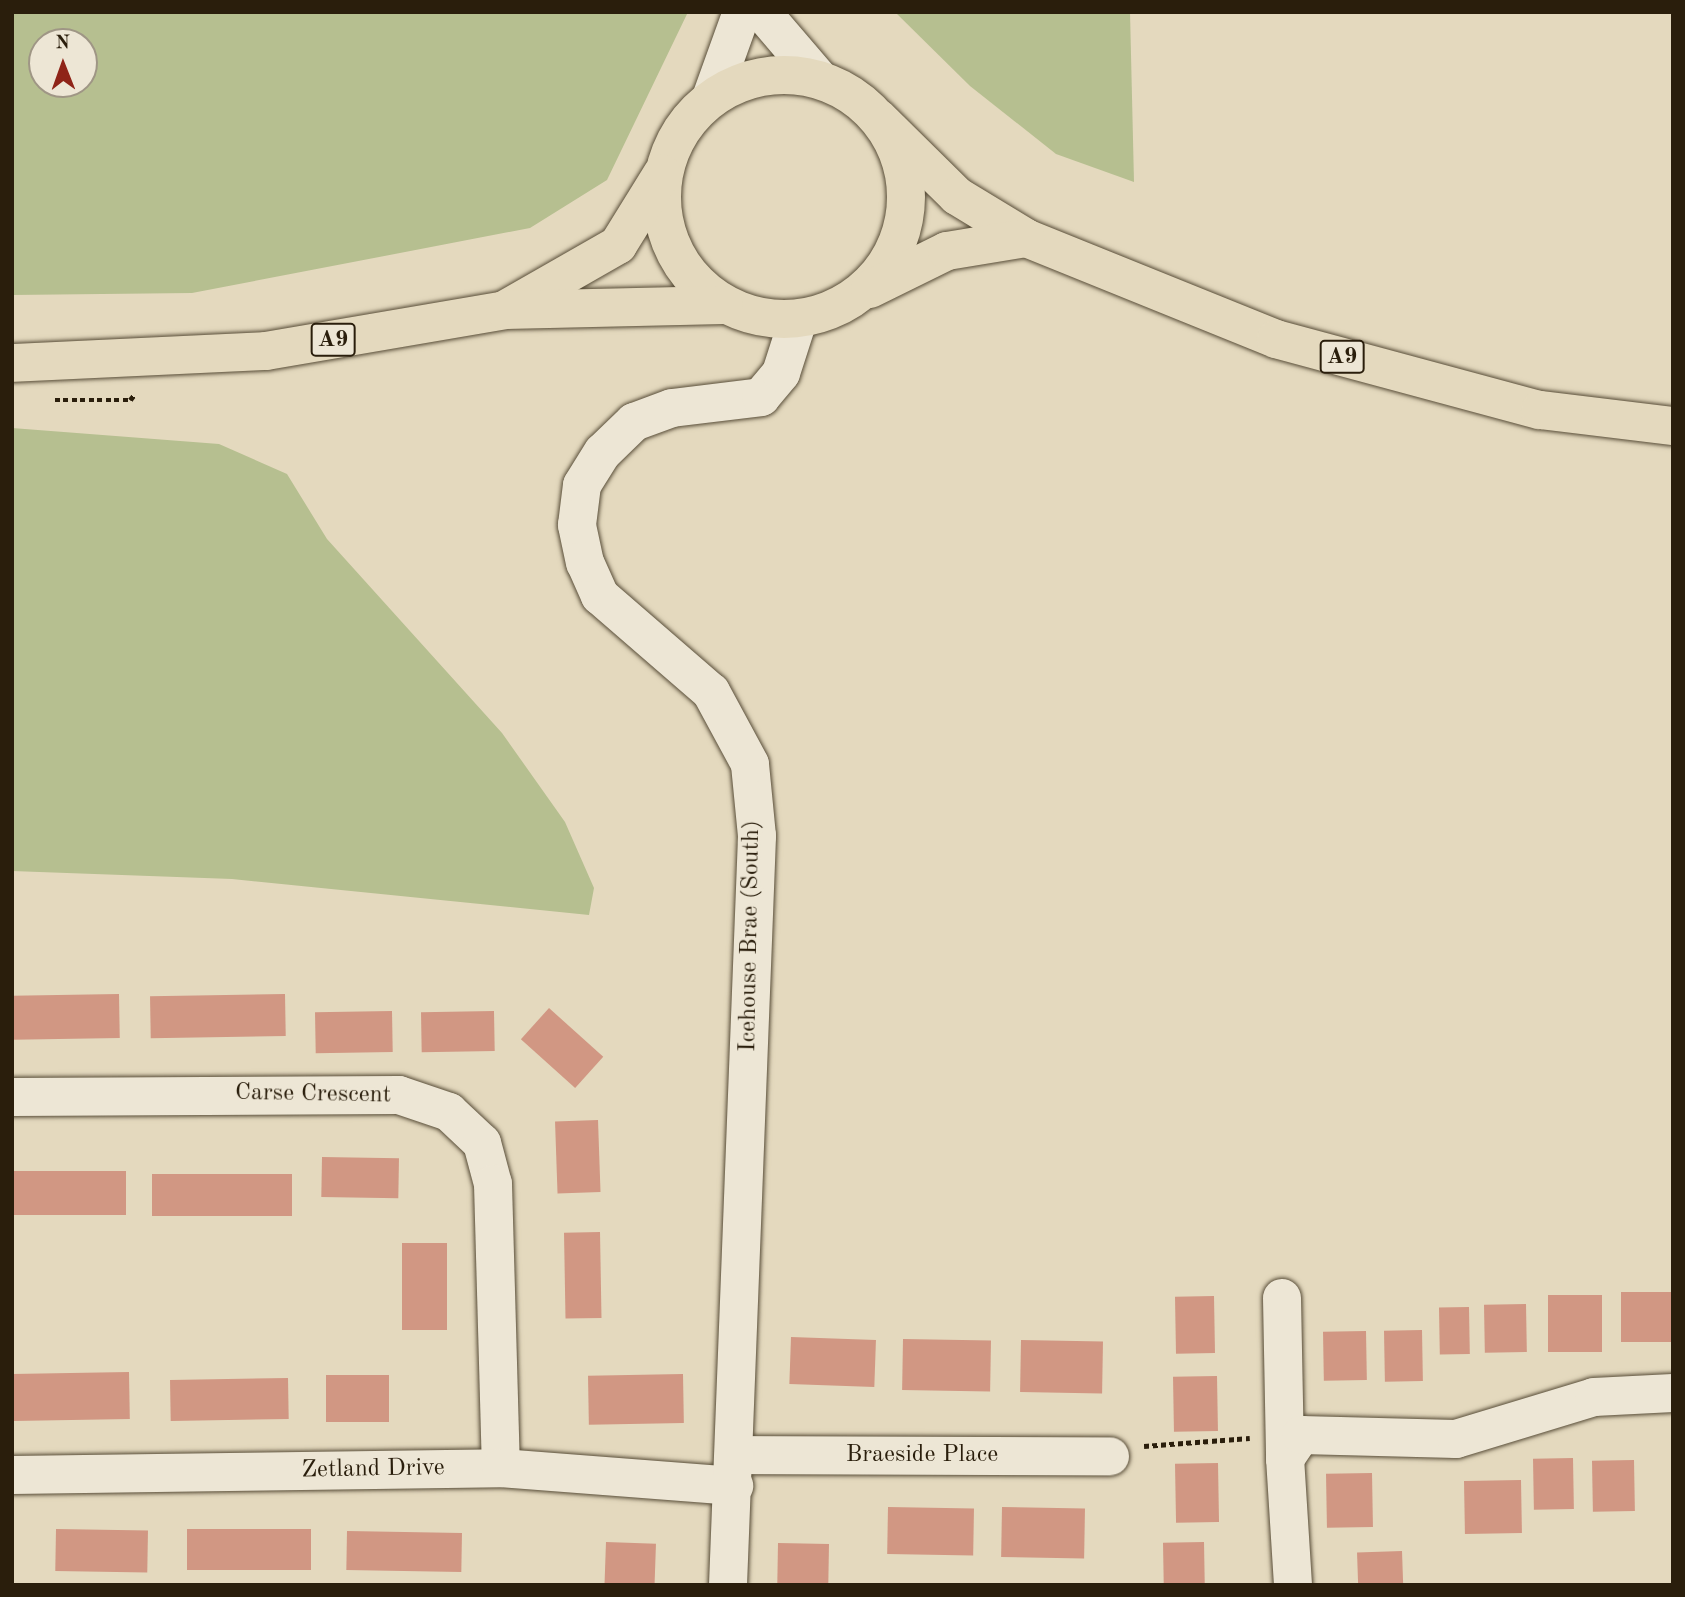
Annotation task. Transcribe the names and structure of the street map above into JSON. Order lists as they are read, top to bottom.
{
  "streets": {
    "main road": ["A9"],
    "street": [
      "Icehouse Brae (South)",
      "Carse Crescent",
      "Braeside Place",
      "Zetland Drive"
    ]
  },
  "crossings": [
    ["A9", "Icehouse Brae (South)"],
    ["Icehouse Brae (South)", "Braeside Place"],
    ["Icehouse Brae (South)", "Zetland Drive"],
    ["Carse Crescent", "Zetland Drive"],
    ["Braeside Place", "Zetland Drive"]
  ],
  "north": "top"
}
